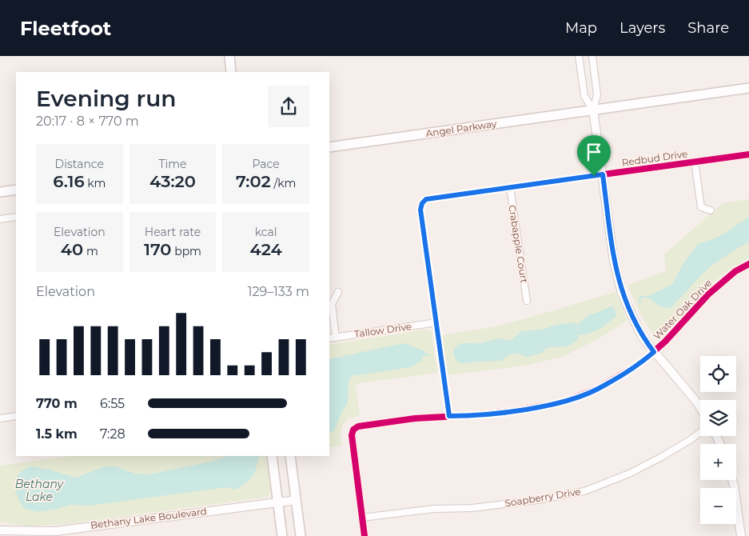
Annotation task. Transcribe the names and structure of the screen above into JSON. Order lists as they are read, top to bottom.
{
  "streets": {
    "main road": ["Angel Parkway"],
    "street": [
      "Redbud Drive",
      "Crabapple Court",
      "Water Oak Drive",
      "Tallow Drive",
      "Soapberry Drive",
      "Bethany Lake Boulevard"
    ]
  },
  "crossings": [
    ["Redbud Drive", "Crabapple Court"],
    ["Redbud Drive", "Tallow Drive"],
    ["Water Oak Drive", "Soapberry Drive"]
  ],
  "water": ["Bethany Lake"],
  "page": {
    "header": "Fleetfoot",
    "nav": ["Map", "Layers", "Share"],
    "heading": ["Evening run", "20:17 · 8 × 770 m"],
    "stats": [
      ["Distance", "6.16 km"],
      ["Time", "43:20"],
      ["Pace", "7:02 /km"],
      ["Elevation", "40 m"],
      ["Heart rate", "170 bpm"],
      ["kcal", "424"]
    ],
    "chart": ["Elevation", "129–133 m"],
    "map_buttons": ["+", "−"],
    "list": [
      {
        "name": "770 m",
        "note": "6:55"
      },
      {
        "name": "1.5 km",
        "note": "7:28"
      }
    ]
  }
}
